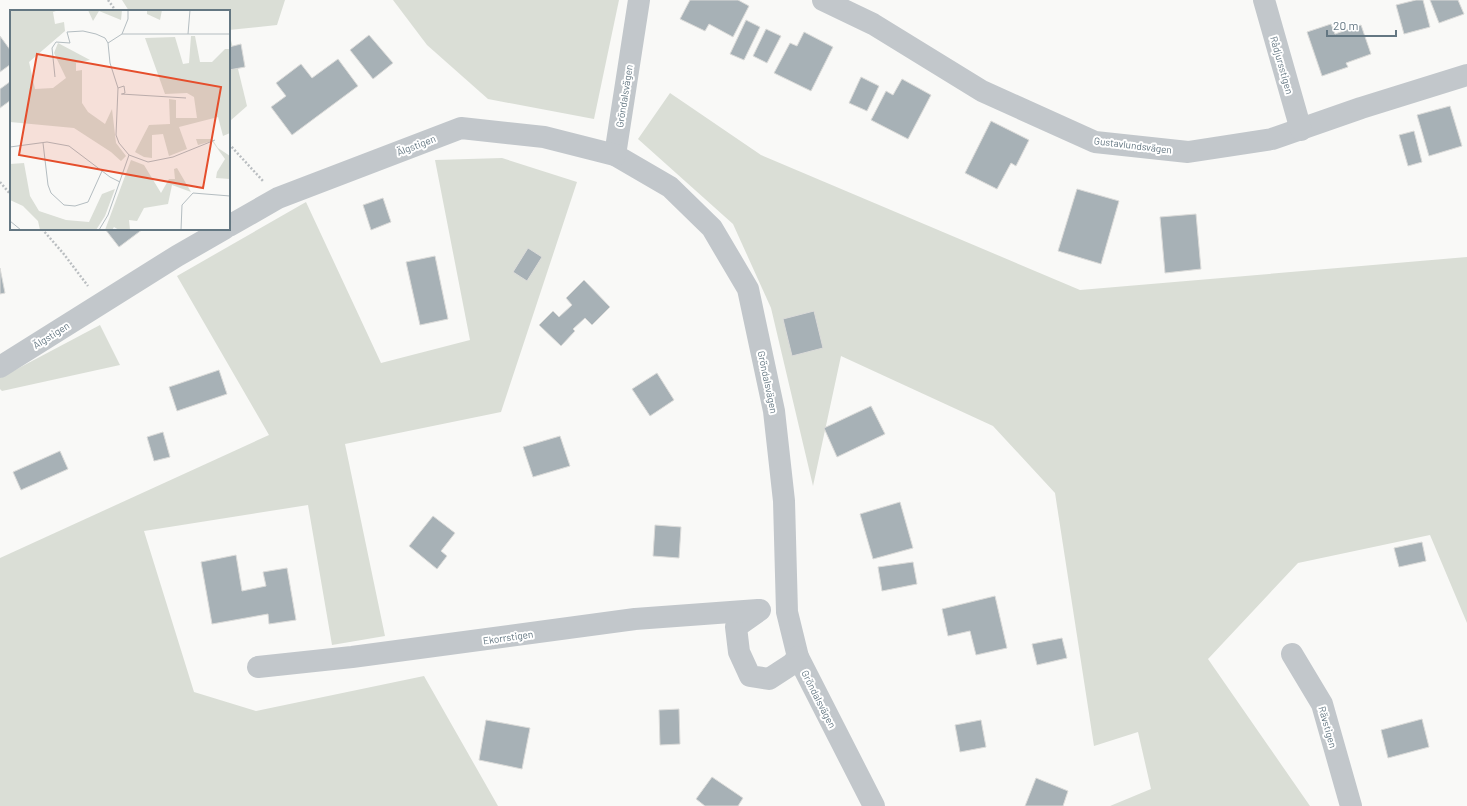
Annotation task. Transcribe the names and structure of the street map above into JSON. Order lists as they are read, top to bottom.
{
  "streets": {
    "street": [
      "Rådjursstigen",
      "Gröndalsvägen",
      "Älgstigen",
      "Gustavlundsvägen",
      "Ekorrstigen",
      "Rävstigen"
    ]
  },
  "crossings": [
    ["Rådjursstigen", "Gustavlundsvägen"],
    ["Gröndalsvägen", "Älgstigen"],
    ["Gröndalsvägen", "Ekorrstigen"]
  ],
  "scale_bar": "20 m"
}
